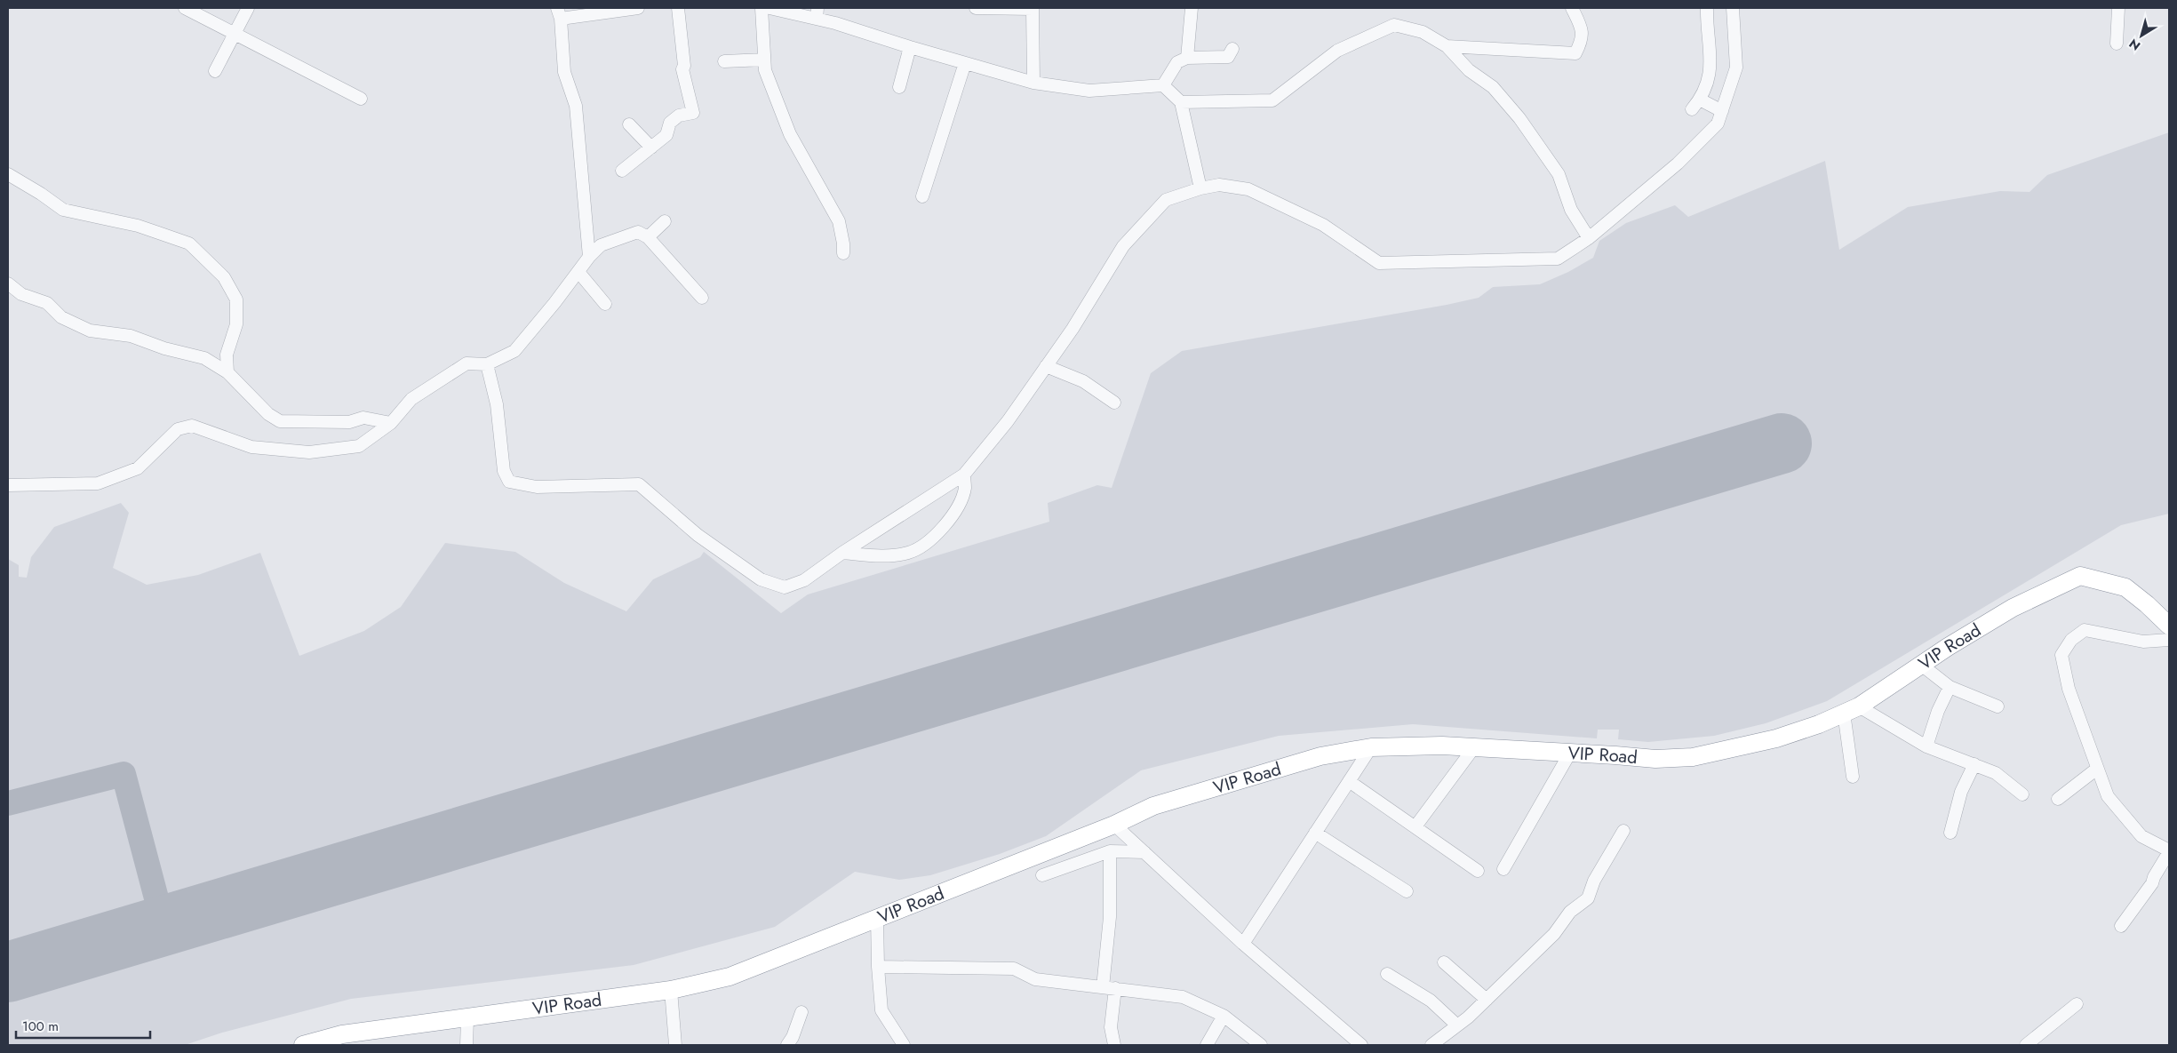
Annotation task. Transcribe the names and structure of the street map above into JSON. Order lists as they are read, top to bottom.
{
  "streets": {
    "highway": ["VIP Road"]
  },
  "scale_bar": "100 m",
  "north": "bottom left"
}
